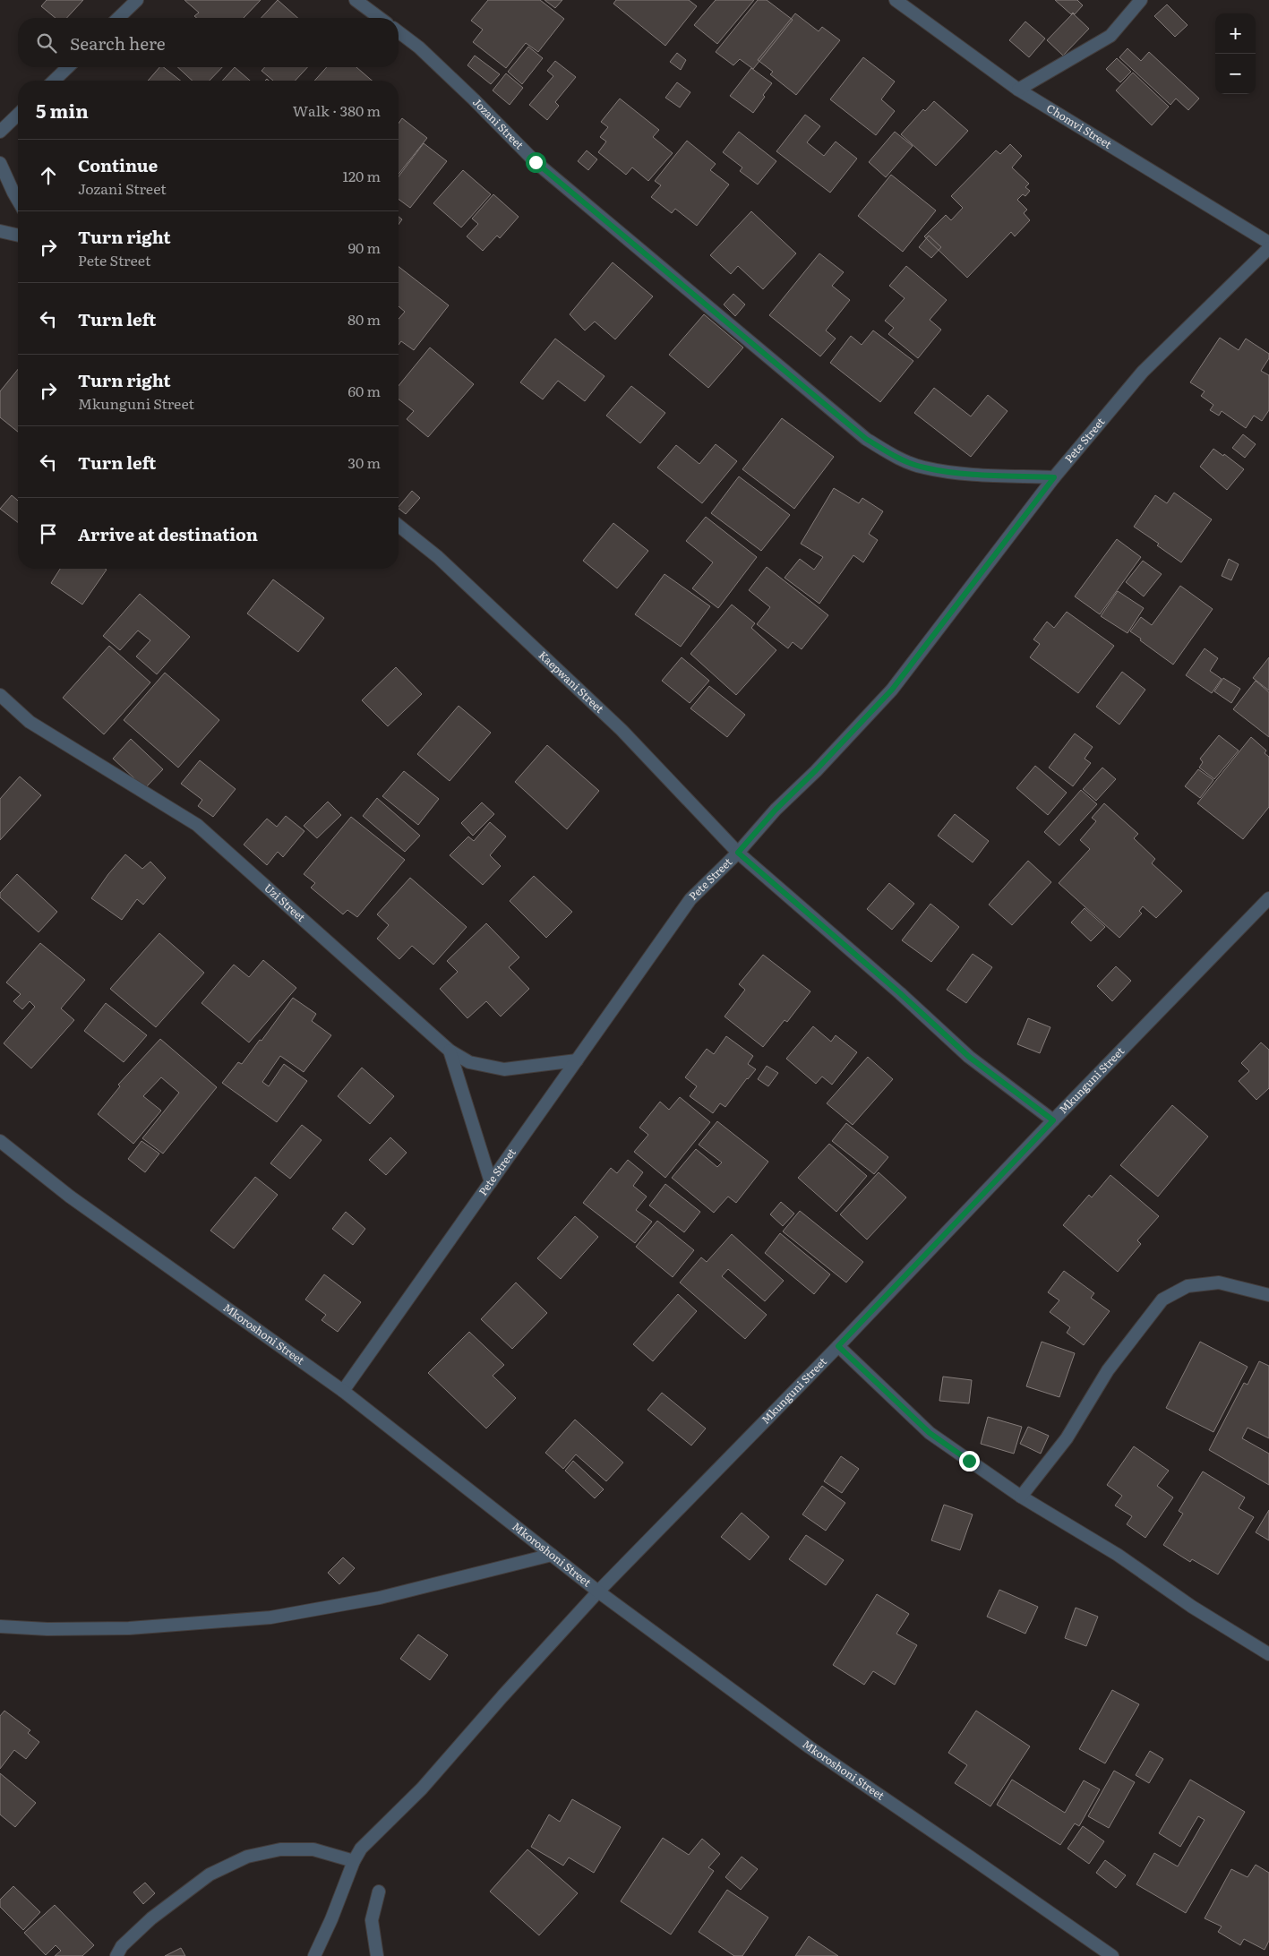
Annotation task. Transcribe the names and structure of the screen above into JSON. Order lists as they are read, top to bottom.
{
  "streets": {
    "street": [
      "Jozani Street",
      "Chomvi Street",
      "Pete Street",
      "Kaepwani Street",
      "Uzi Street",
      "Mkunguni Street",
      "Mkoroshoni Street"
    ]
  },
  "crossings": [
    ["Jozani Street", "Pete Street"],
    ["Pete Street", "Kaepwani Street"],
    ["Pete Street", "Uzi Street"],
    ["Pete Street", "Mkoroshoni Street"],
    ["Kaepwani Street", "Mkunguni Street"],
    ["Mkunguni Street", "Mkoroshoni Street"]
  ],
  "page": {
    "map_buttons": ["+", "−"],
    "search": "Search here",
    "heading": ["5 min", "Walk · 380 m"],
    "list": [
      ["Continue", "Jozani Street", "120 m"],
      ["Turn right", "Pete Street", "90 m"],
      ["Turn left", "80 m"],
      ["Turn right", "Mkunguni Street", "60 m"],
      ["Turn left", "30 m"],
      "Arrive at destination"
    ]
  }
}
